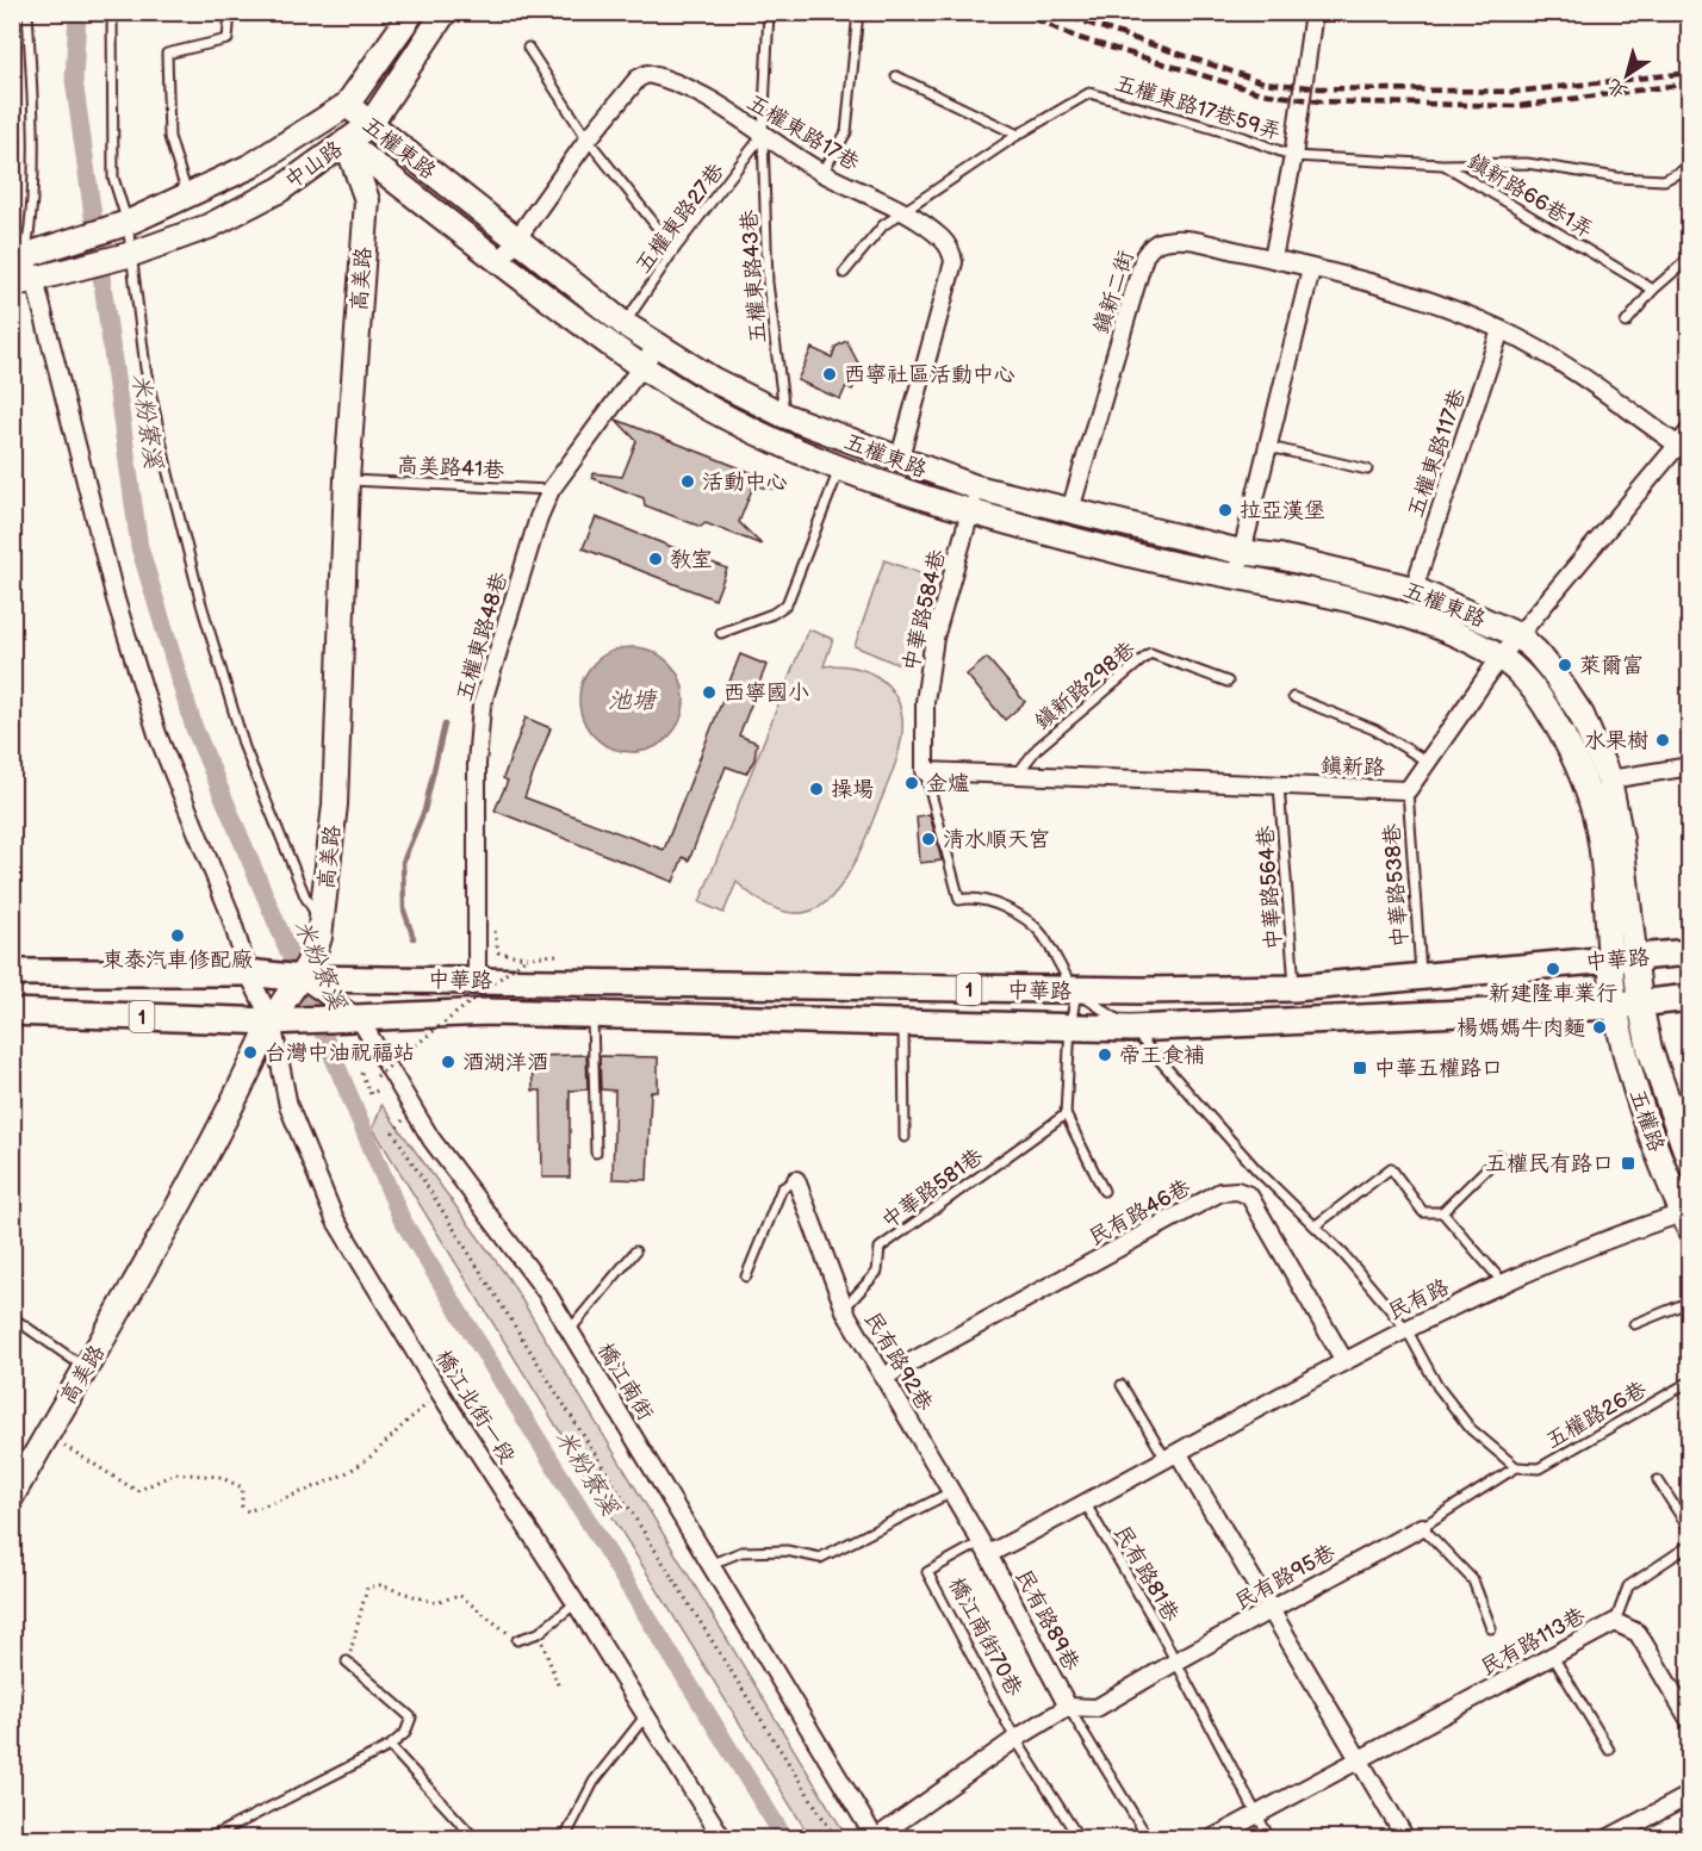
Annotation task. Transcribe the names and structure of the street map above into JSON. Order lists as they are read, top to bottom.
{
  "streets": {
    "main road": ["中華路", "1"],
    "street": [
      "五權東路17巷",
      "五權東路",
      "中山路",
      "高美路",
      "鎮新二街",
      "五權東路117巷",
      "中華路584巷",
      "五權東路48巷",
      "鎮新路",
      "五權路",
      "民有路46巷",
      "民有路",
      "民有路92巷",
      "橋江南街",
      "橋江北街一段",
      "民有路95巷",
      "民有路89巷",
      "民有路113巷"
    ],
    "lane": [
      "五權東路17巷59弄",
      "鎮新路66巷1弄",
      "五權東路27巷",
      "五權東路43巷",
      "高美路41巷",
      "鎮新路298巷",
      "中華路538巷",
      "中華路564巷",
      "中華路581巷",
      "五權路26巷",
      "民有路81巷",
      "橋江南街70巷"
    ]
  },
  "crossings": [
    ["五權東路17巷59弄", "五權東路17巷"],
    ["五權東路17巷59弄", "鎮新路66巷1弄"],
    ["五權東路17巷", "五權東路"],
    ["五權東路17巷", "五權東路27巷"],
    ["五權東路17巷", "五權東路43巷"],
    ["五權東路", "中山路"],
    ["五權東路", "五權東路27巷"],
    ["五權東路", "五權東路43巷"],
    ["五權東路", "高美路"],
    ["五權東路", "鎮新二街"],
    ["五權東路", "五權東路117巷"],
    ["五權東路", "中華路584巷"],
    ["五權東路", "五權東路48巷"],
    ["五權東路", "鎮新路"],
    ["五權東路", "中華路"],
    ["五權東路", "五權路"],
    ["中山路", "高美路"],
    ["中山路", "橋江北街一段"],
    ["五權東路27巷", "五權東路43巷"],
    ["高美路", "高美路41巷"],
    ["高美路", "中華路"],
    ["高美路", "1"],
    ["高美路", "橋江南街"],
    ["高美路", "橋江北街一段"],
    ["鎮新二街", "五權東路117巷"],
    ["鎮新二街", "鎮新路"],
    ["高美路41巷", "五權東路48巷"],
    ["中華路584巷", "鎮新路"],
    ["中華路584巷", "中華路"],
    ["五權東路48巷", "中華路"],
    ["鎮新路298巷", "鎮新路"],
    ["鎮新路", "中華路538巷"],
    ["鎮新路", "中華路564巷"],
    ["中華路538巷", "中華路"],
    ["中華路564巷", "中華路"],
    ["中華路", "1"],
    ["中華路", "五權路"],
    ["中華路", "橋江南街"],
    ["1", "橋江南街"],
    ["1", "橋江北街一段"],
    ["五權路", "民有路"],
    ["中華路581巷", "民有路92巷"],
    ["民有路46巷", "民有路"],
    ["民有路46巷", "民有路92巷"],
    ["民有路", "民有路92巷"],
    ["民有路", "民有路81巷"],
    ["民有路", "民有路89巷"],
    ["民有路", "橋江南街70巷"],
    ["民有路92巷", "民有路89巷"],
    ["民有路92巷", "橋江南街70巷"],
    ["五權路26巷", "民有路95巷"],
    ["民有路81巷", "民有路95巷"],
    ["民有路81巷", "民有路113巷"],
    ["民有路95巷", "民有路89巷"],
    ["民有路89巷", "橋江南街70巷"]
  ],
  "water": ["米粉寮溪", "池塘"],
  "places": {
    "other": [
      "西寧社區活動中心",
      "活動中心",
      "拉亞漢堡",
      "教室",
      "萊爾富",
      "西寧國小",
      "水果樹",
      "金爐",
      "操場",
      "清水順天宮",
      "東泰汽車修配廠",
      "新建隆車業行",
      "楊媽媽牛肉麵",
      "台灣中油祝福站",
      "帝王食補",
      "酒湖洋酒"
    ],
    "transit": ["中華五權路口", "五權民有路口"]
  },
  "north": "bottom left"
}
